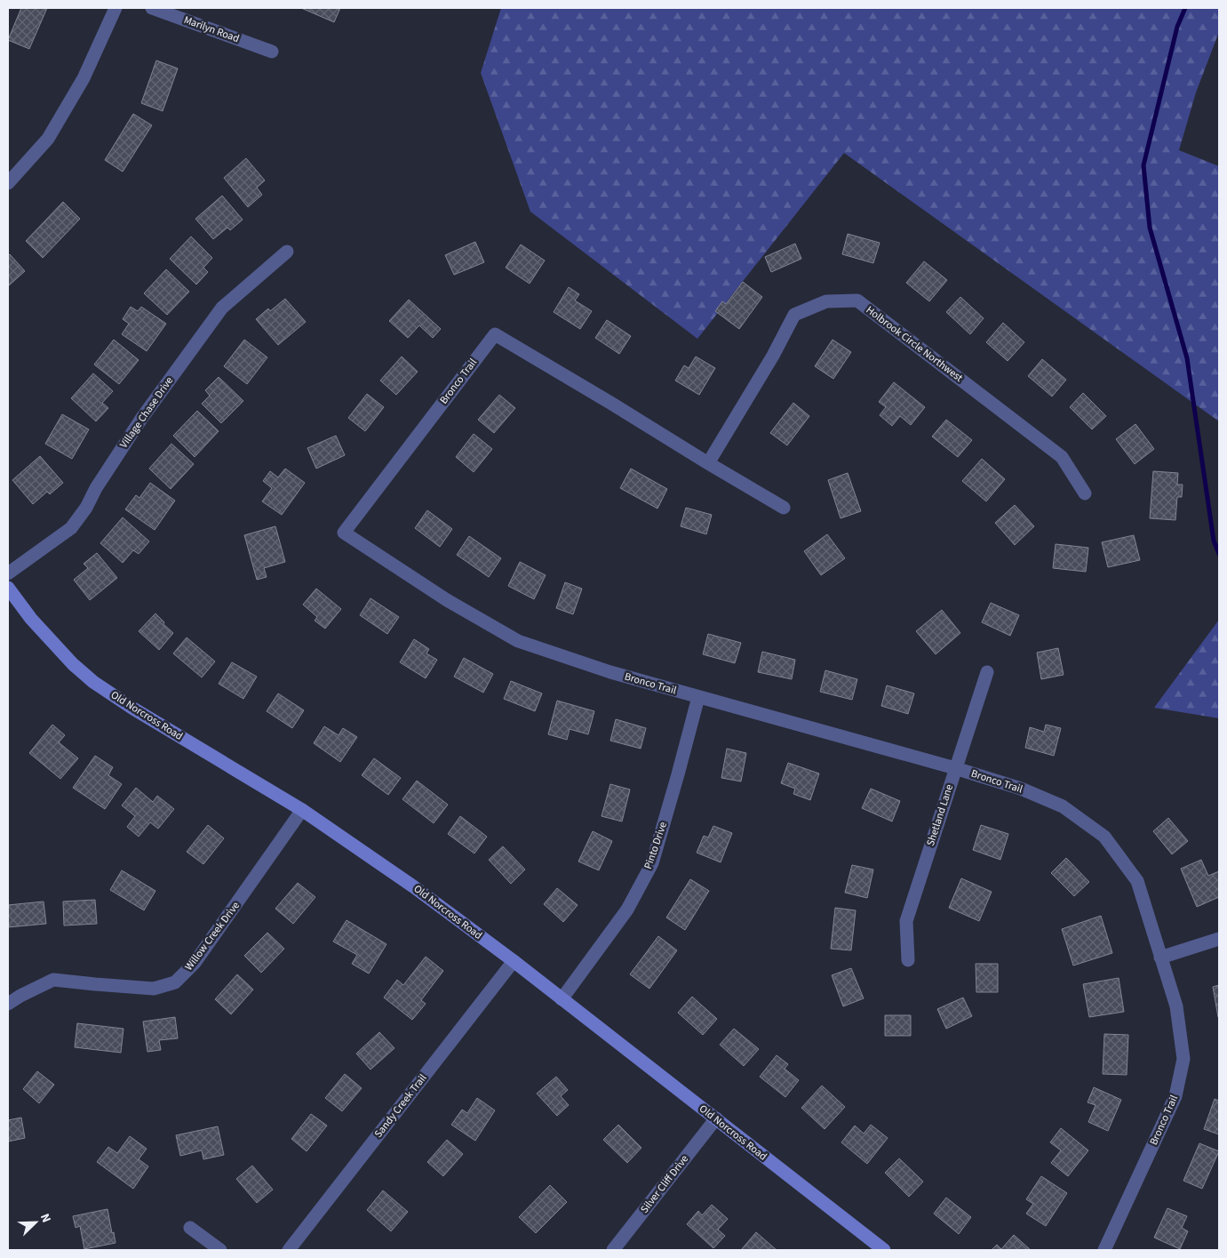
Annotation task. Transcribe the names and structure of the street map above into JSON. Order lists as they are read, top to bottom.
{
  "streets": {
    "street": [
      "Marilyn Road",
      "Holbrook Circle Northwest",
      "Bronco Trail",
      "Village Chase Drive",
      "Old Norcross Road",
      "Shetland Lane",
      "Pinto Drive",
      "Willow Creek Drive",
      "Sandy Creek Trail",
      "Silver Cliff Drive"
    ]
  },
  "crossings": [
    ["Holbrook Circle Northwest", "Bronco Trail"],
    ["Bronco Trail", "Shetland Lane"],
    ["Bronco Trail", "Pinto Drive"],
    ["Old Norcross Road", "Pinto Drive"],
    ["Old Norcross Road", "Willow Creek Drive"],
    ["Old Norcross Road", "Sandy Creek Trail"],
    ["Old Norcross Road", "Silver Cliff Drive"]
  ],
  "north": "top right"
}
